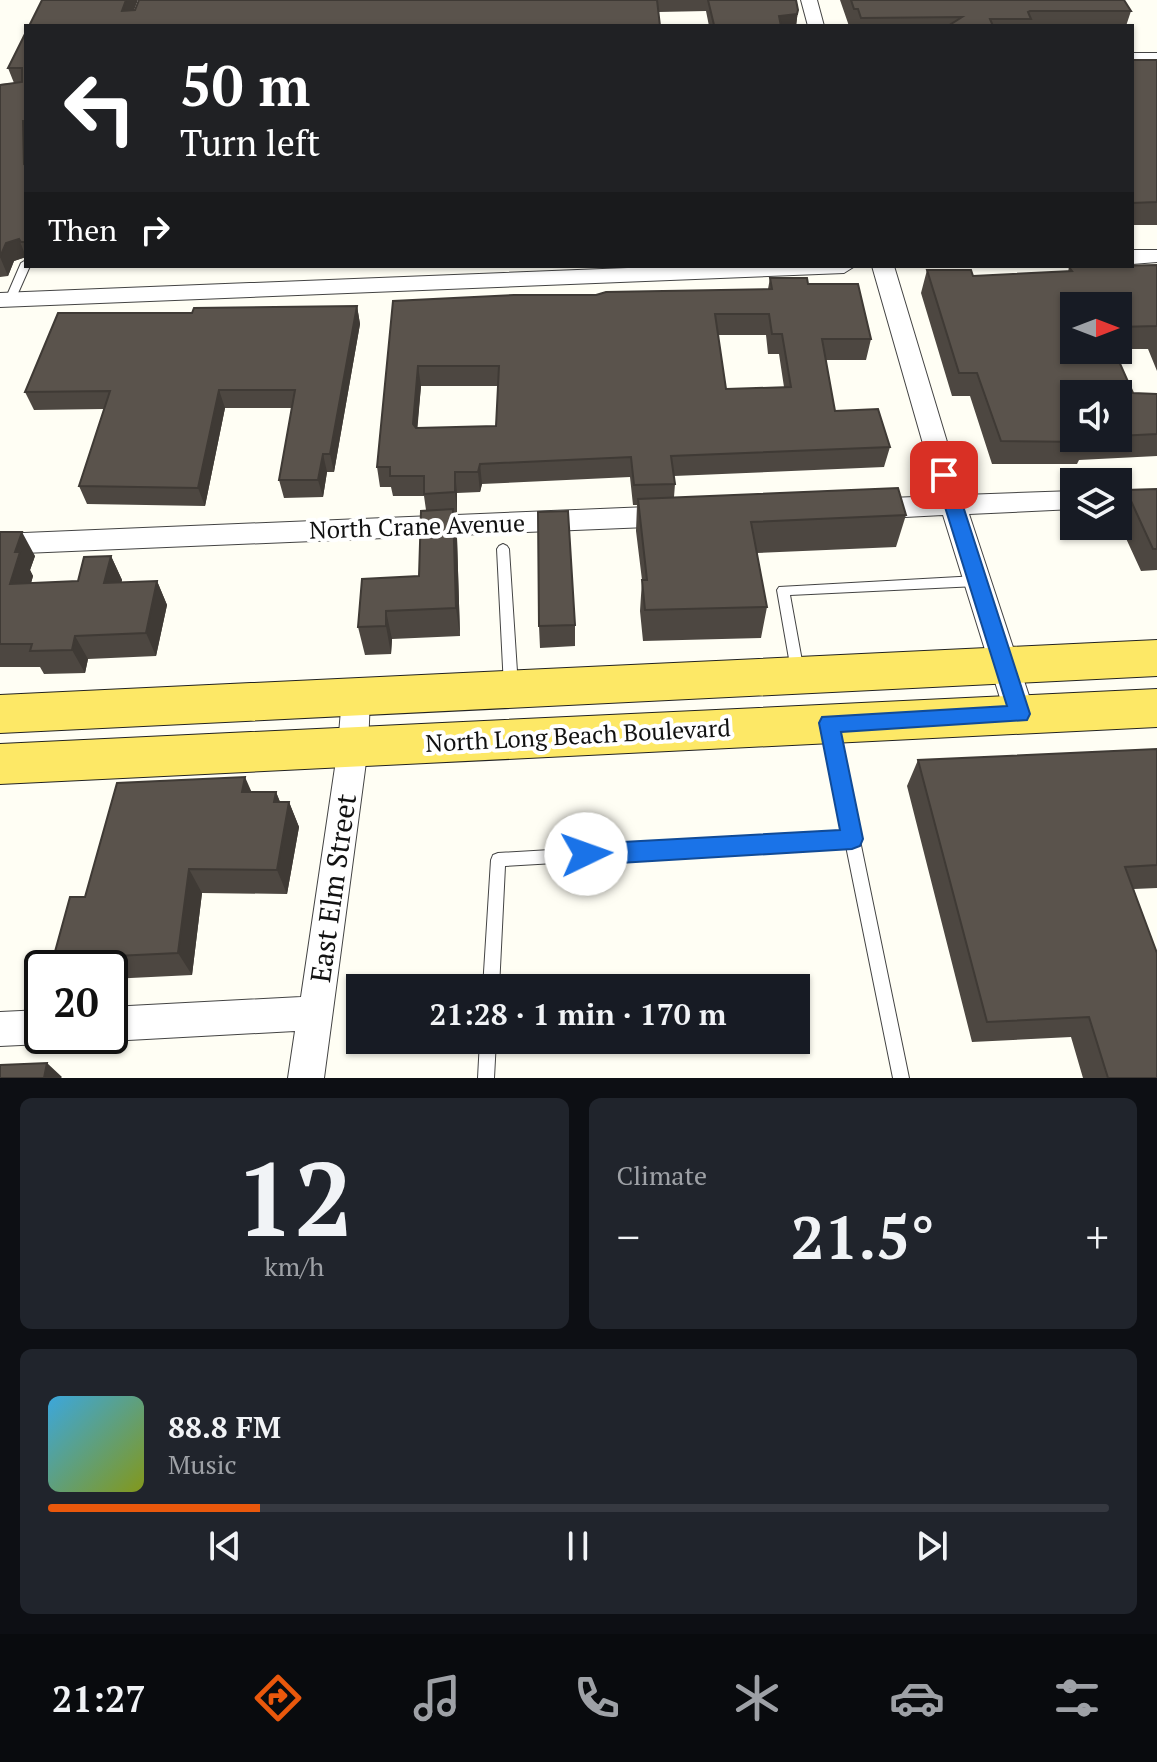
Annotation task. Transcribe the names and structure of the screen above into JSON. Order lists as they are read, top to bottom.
{
  "streets": {
    "main road": ["North Long Beach Boulevard"],
    "street": ["North Crane Avenue", "East Elm Street"]
  },
  "crossings": [
    ["North Long Beach Boulevard", "East Elm Street"]
  ],
  "north": "right",
  "page": {
    "turn": ["50 m", "Turn left"],
    "then": "Then",
    "limit": "20",
    "trip": "21:28 · 1 min · 170 m",
    "tile": [
      ["12", "km/h"],
      "Climate"
    ],
    "heat": ["−", "21.5°", "+"],
    "song": ["88.8 FM", "Music"],
    "tabs": "21:27"
  }
}
